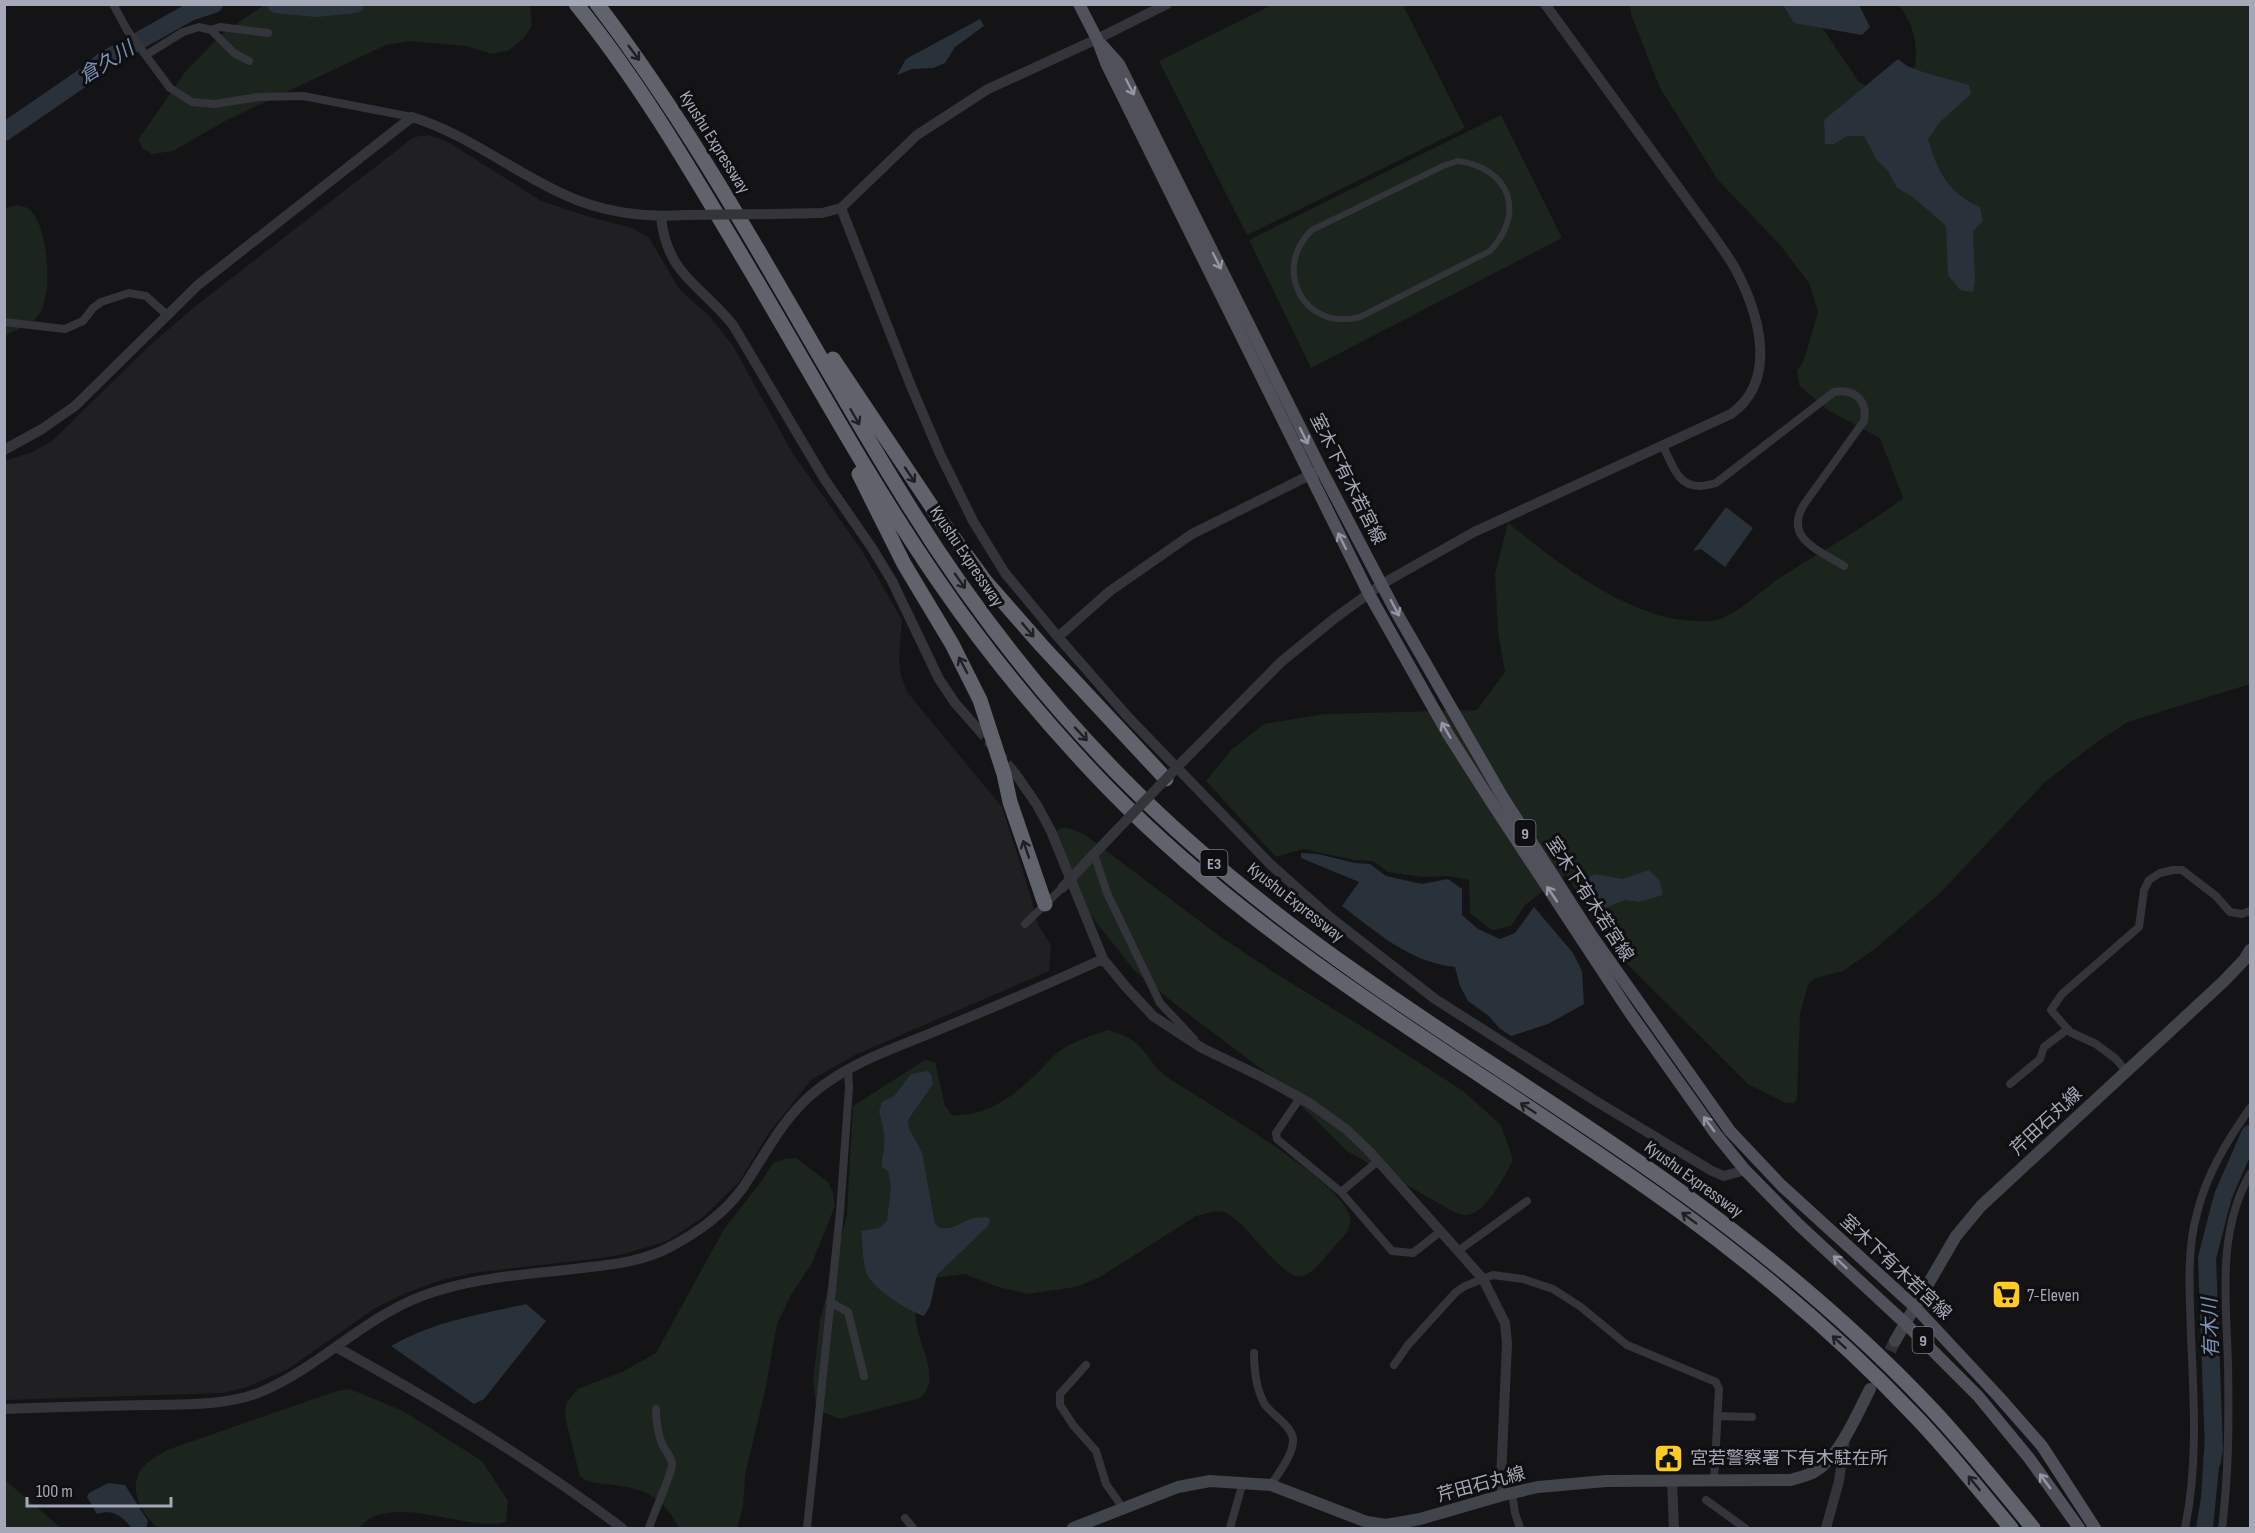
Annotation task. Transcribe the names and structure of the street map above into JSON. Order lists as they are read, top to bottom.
{
  "streets": {
    "highway": ["Kyushu Expressway", "E3"],
    "main road": ["室木下有木若宮線", "9", "芹田石丸線"]
  },
  "crossings": [
    ["室木下有木若宮線", "芹田石丸線"]
  ],
  "water": ["倉久川", "有木川"],
  "places": {
    "supermarket": ["7-Eleven"],
    "public building": ["宮若警察署下有木駐在所"]
  },
  "scale_bar": "100 m"
}
